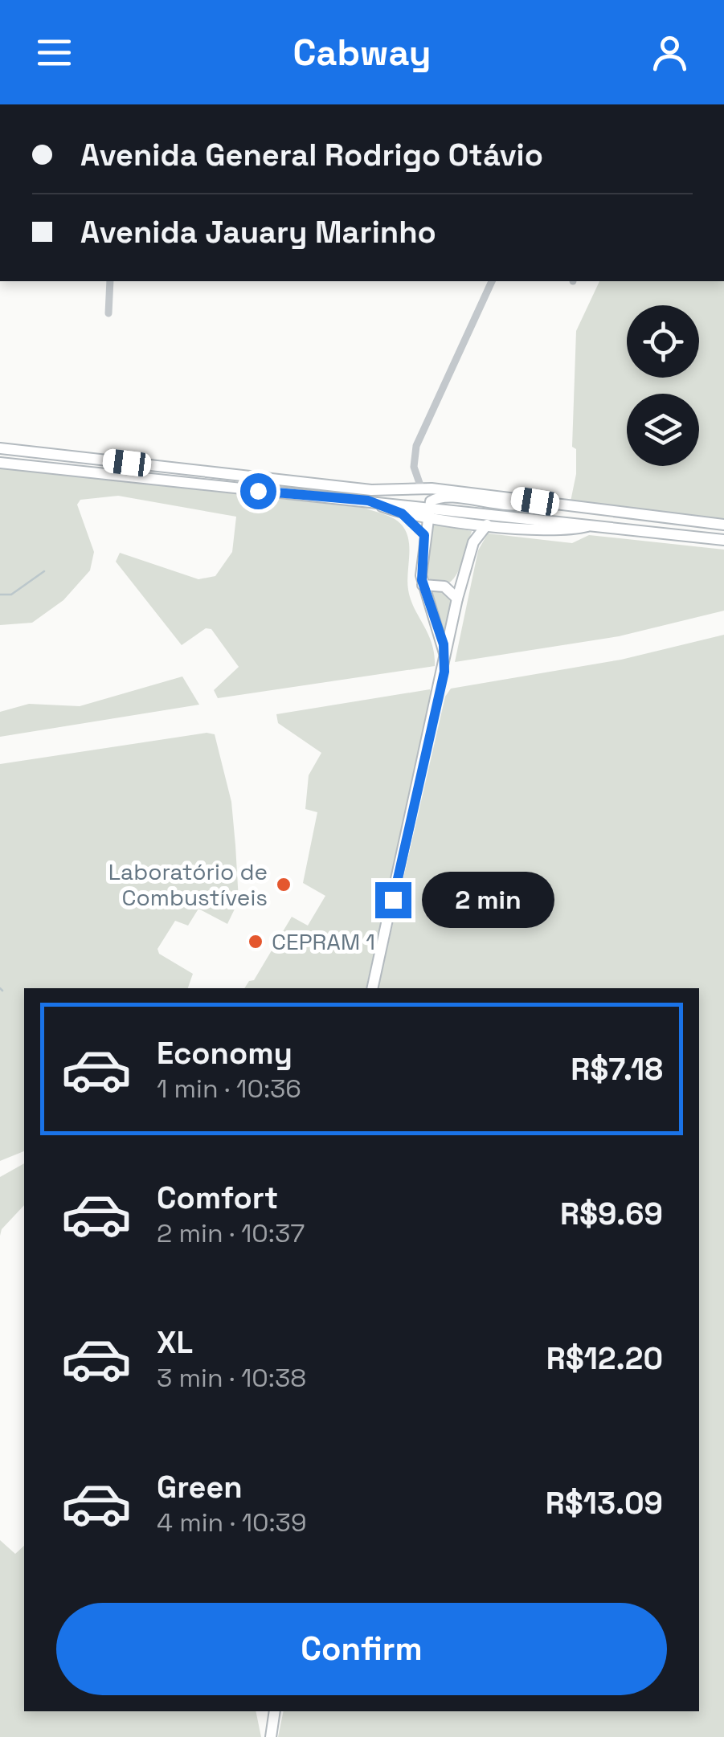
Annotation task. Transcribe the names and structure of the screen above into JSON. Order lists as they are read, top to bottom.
{
  "places": ["Laboratório de Combustíveis", "CEPRAM 1"],
  "page": {
    "header": "Cabway",
    "banner": ["Avenida General Rodrigo Otávio", "Avenida Jauary Marinho"],
    "bubble": "2 min",
    "list": [
      {
        "name": "Economy",
        "note": "1 min · 10:36",
        "value": "R$7.18"
      },
      {
        "name": "Comfort",
        "note": "2 min · 10:37",
        "value": "R$9.69"
      },
      {
        "name": "XL",
        "note": "3 min · 10:38",
        "value": "R$12.20"
      },
      {
        "name": "Green",
        "note": "4 min · 10:39",
        "value": "R$13.09"
      }
    ],
    "buttons": "Confirm"
  }
}
